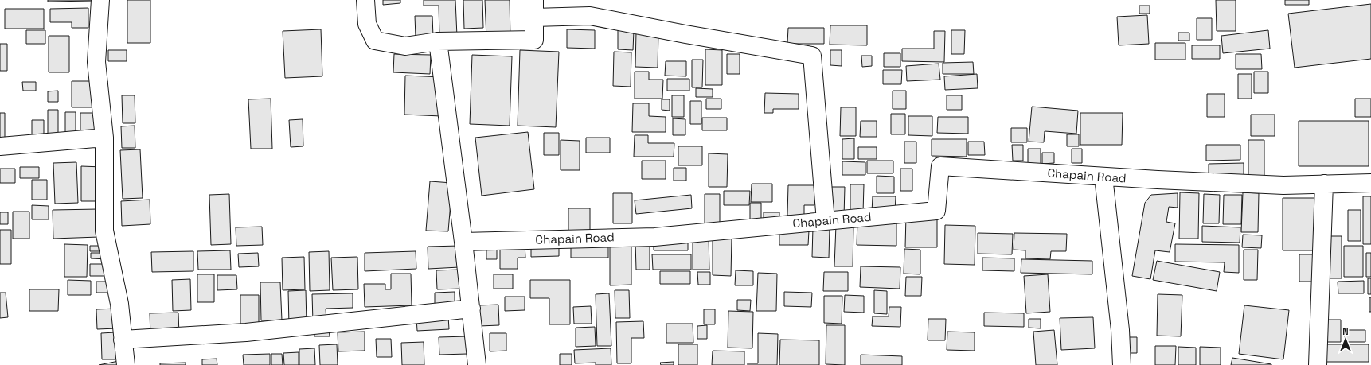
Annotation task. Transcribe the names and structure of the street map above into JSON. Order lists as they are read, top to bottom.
{
  "streets": {
    "street": ["Chapain Road"]
  },
  "north": "top"
}
